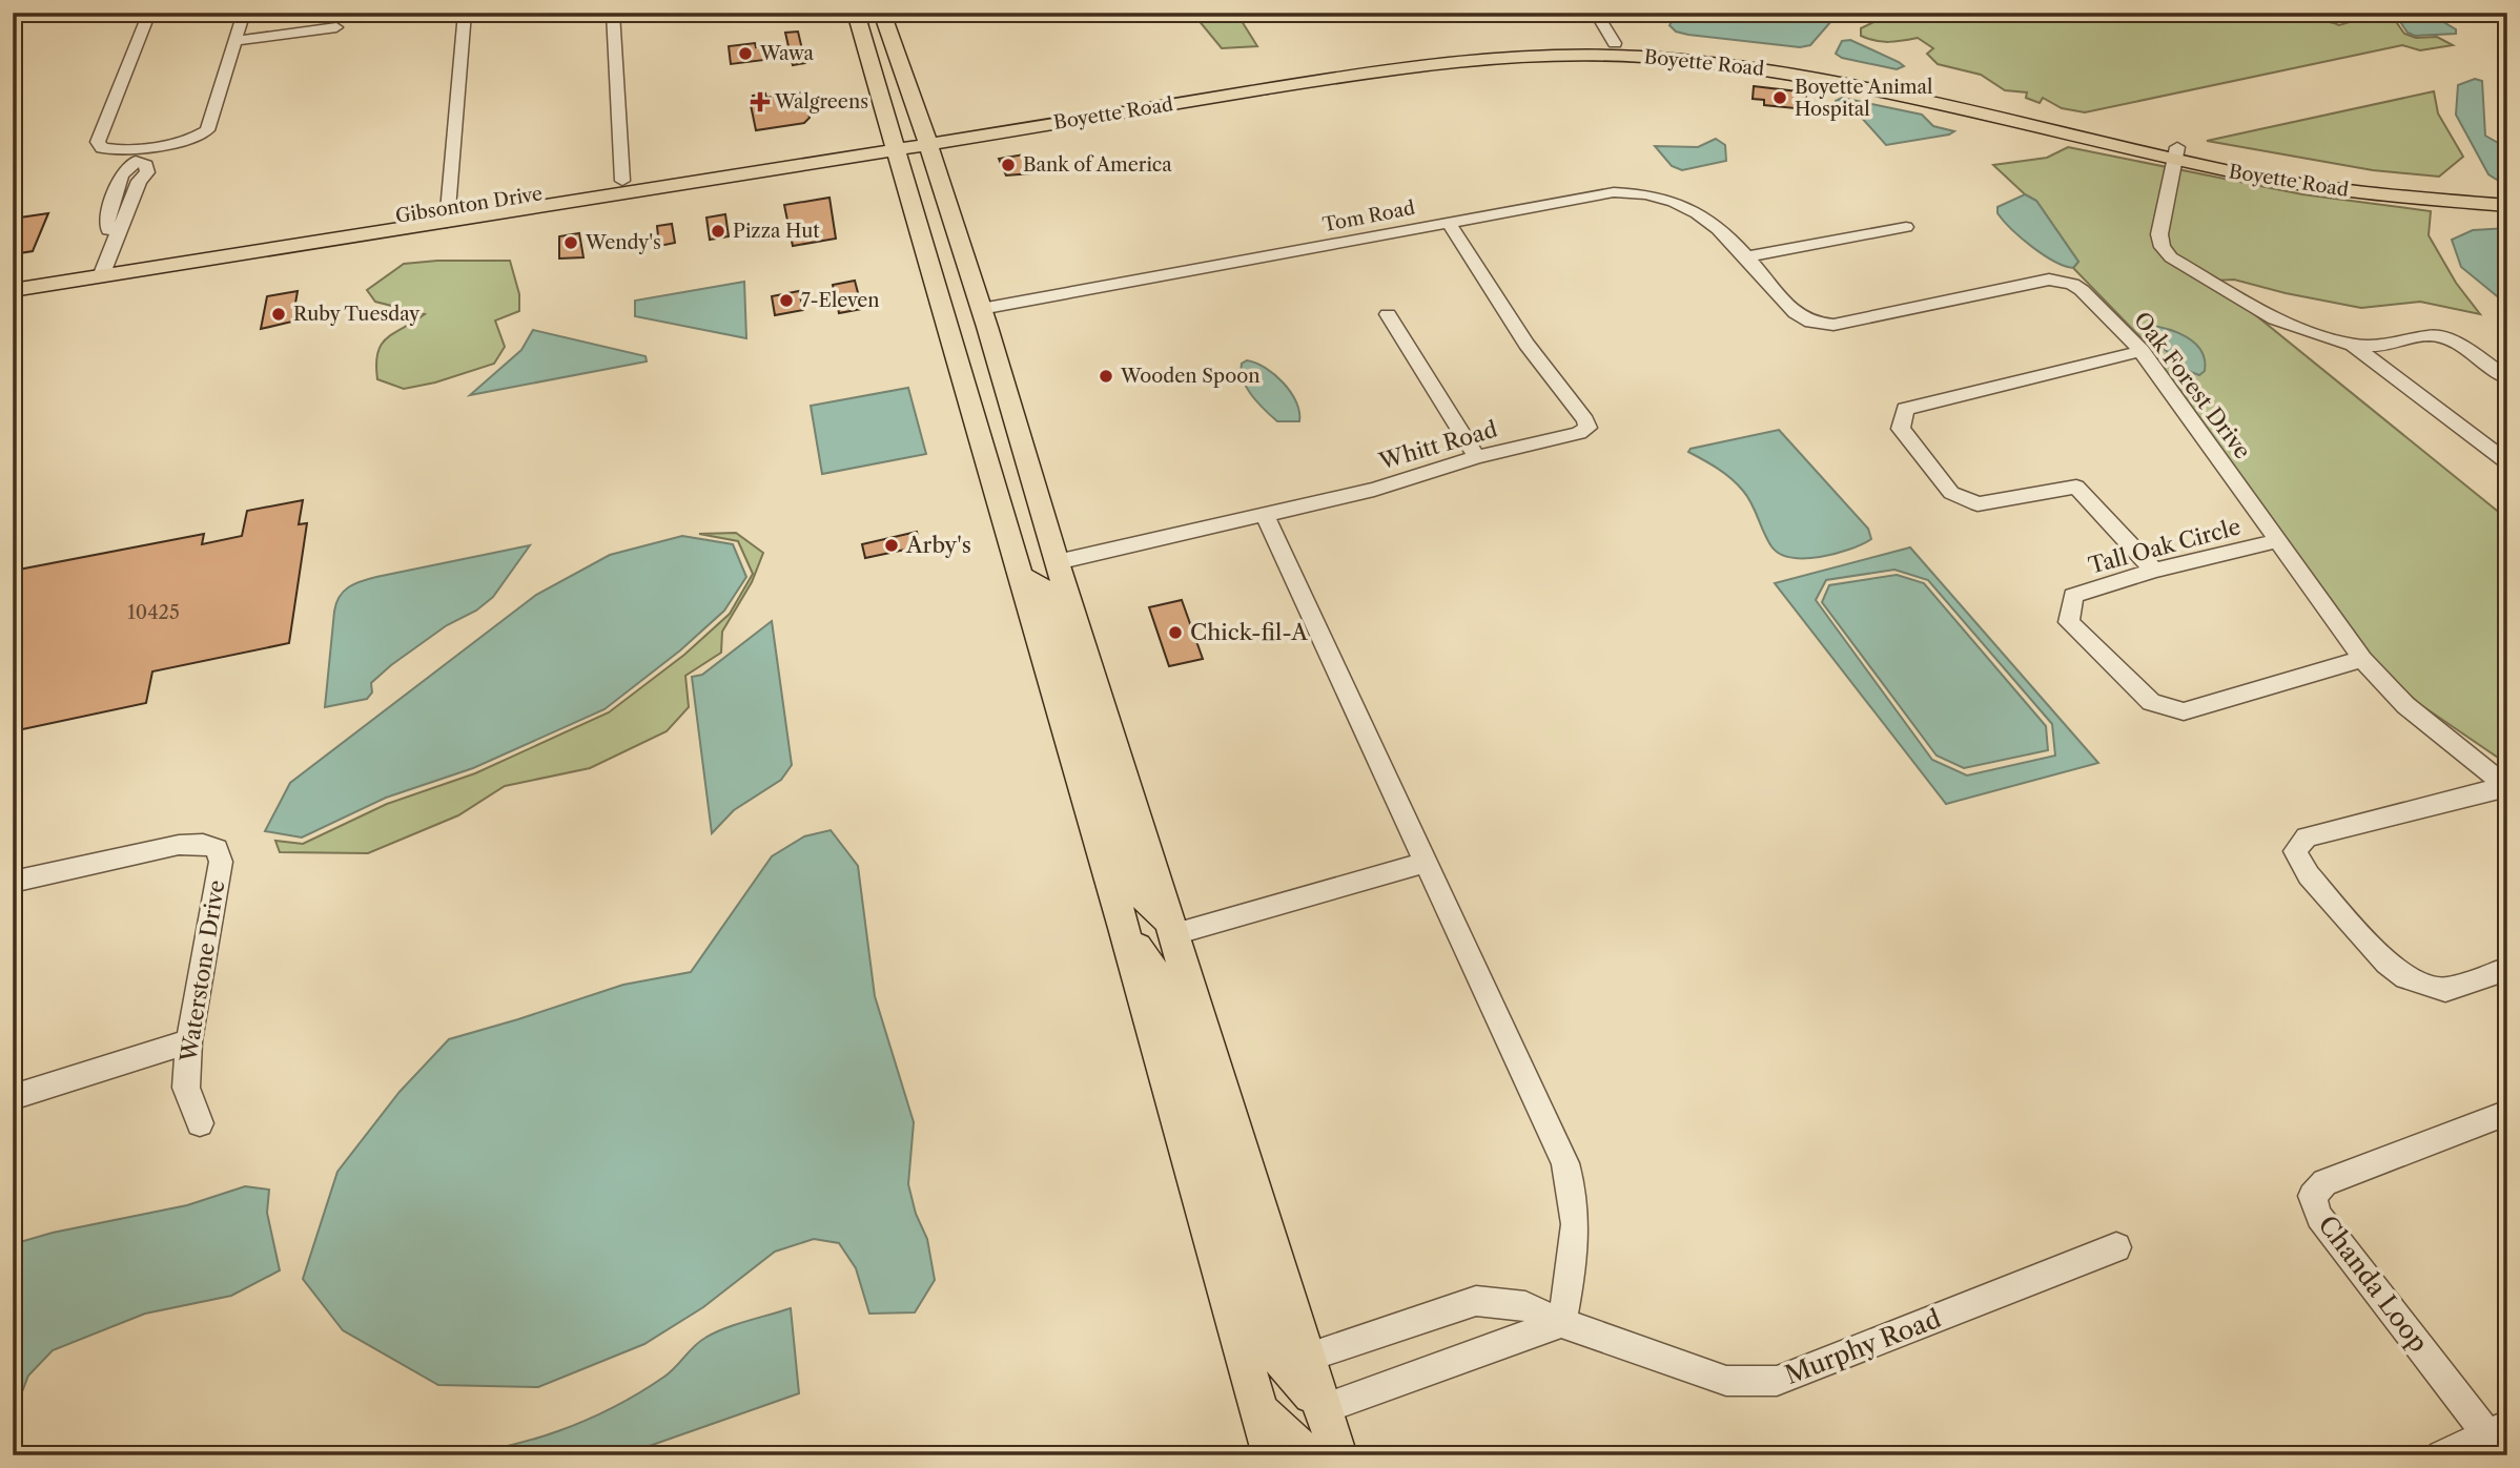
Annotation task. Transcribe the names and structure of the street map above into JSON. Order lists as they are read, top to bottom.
{
  "streets": {
    "main road": ["Boyette Road", "Gibsonton Drive"],
    "street": [
      "Tom Road",
      "Oak Forest Drive",
      "Whitt Road",
      "Tall Oak Circle",
      "Waterstone Drive",
      "Chanda Loop",
      "Murphy Road"
    ]
  },
  "crossings": [
    ["Boyette Road", "Gibsonton Drive"],
    ["Tom Road", "Oak Forest Drive"],
    ["Tom Road", "Whitt Road"],
    ["Oak Forest Drive", "Tall Oak Circle"]
  ],
  "places": {
    "other": [
      "Wawa",
      "Boyette Animal Hospital",
      "Bank of America",
      "Pizza Hut",
      "Wendy's",
      "7-Eleven",
      "Ruby Tuesday",
      "Wooden Spoon",
      "Arby's",
      "Chick-fil-A"
    ],
    "health": ["Walgreens"]
  },
  "house_numbers": ["10425"]
}
